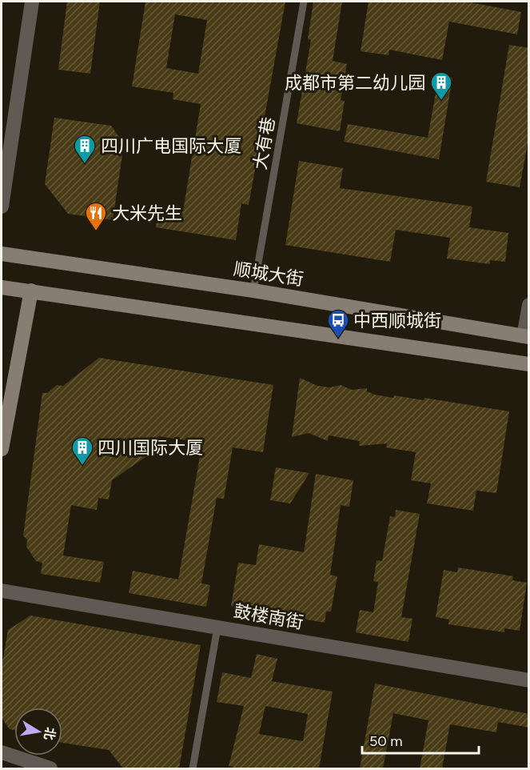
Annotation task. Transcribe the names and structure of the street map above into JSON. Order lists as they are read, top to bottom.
{
  "streets": {
    "main road": ["顺城大街"],
    "street": ["鼓楼南街"],
    "lane": ["大有巷"]
  },
  "crossings": [
    ["大有巷", "顺城大街"]
  ],
  "places": {
    "building": ["成都市第二幼儿园", "四川广电国际大厦", "四川国际大厦"],
    "restaurant": ["大米先生"],
    "bus stop": ["中西顺城街"]
  },
  "scale_bar": "50 m",
  "north": "right"
}
